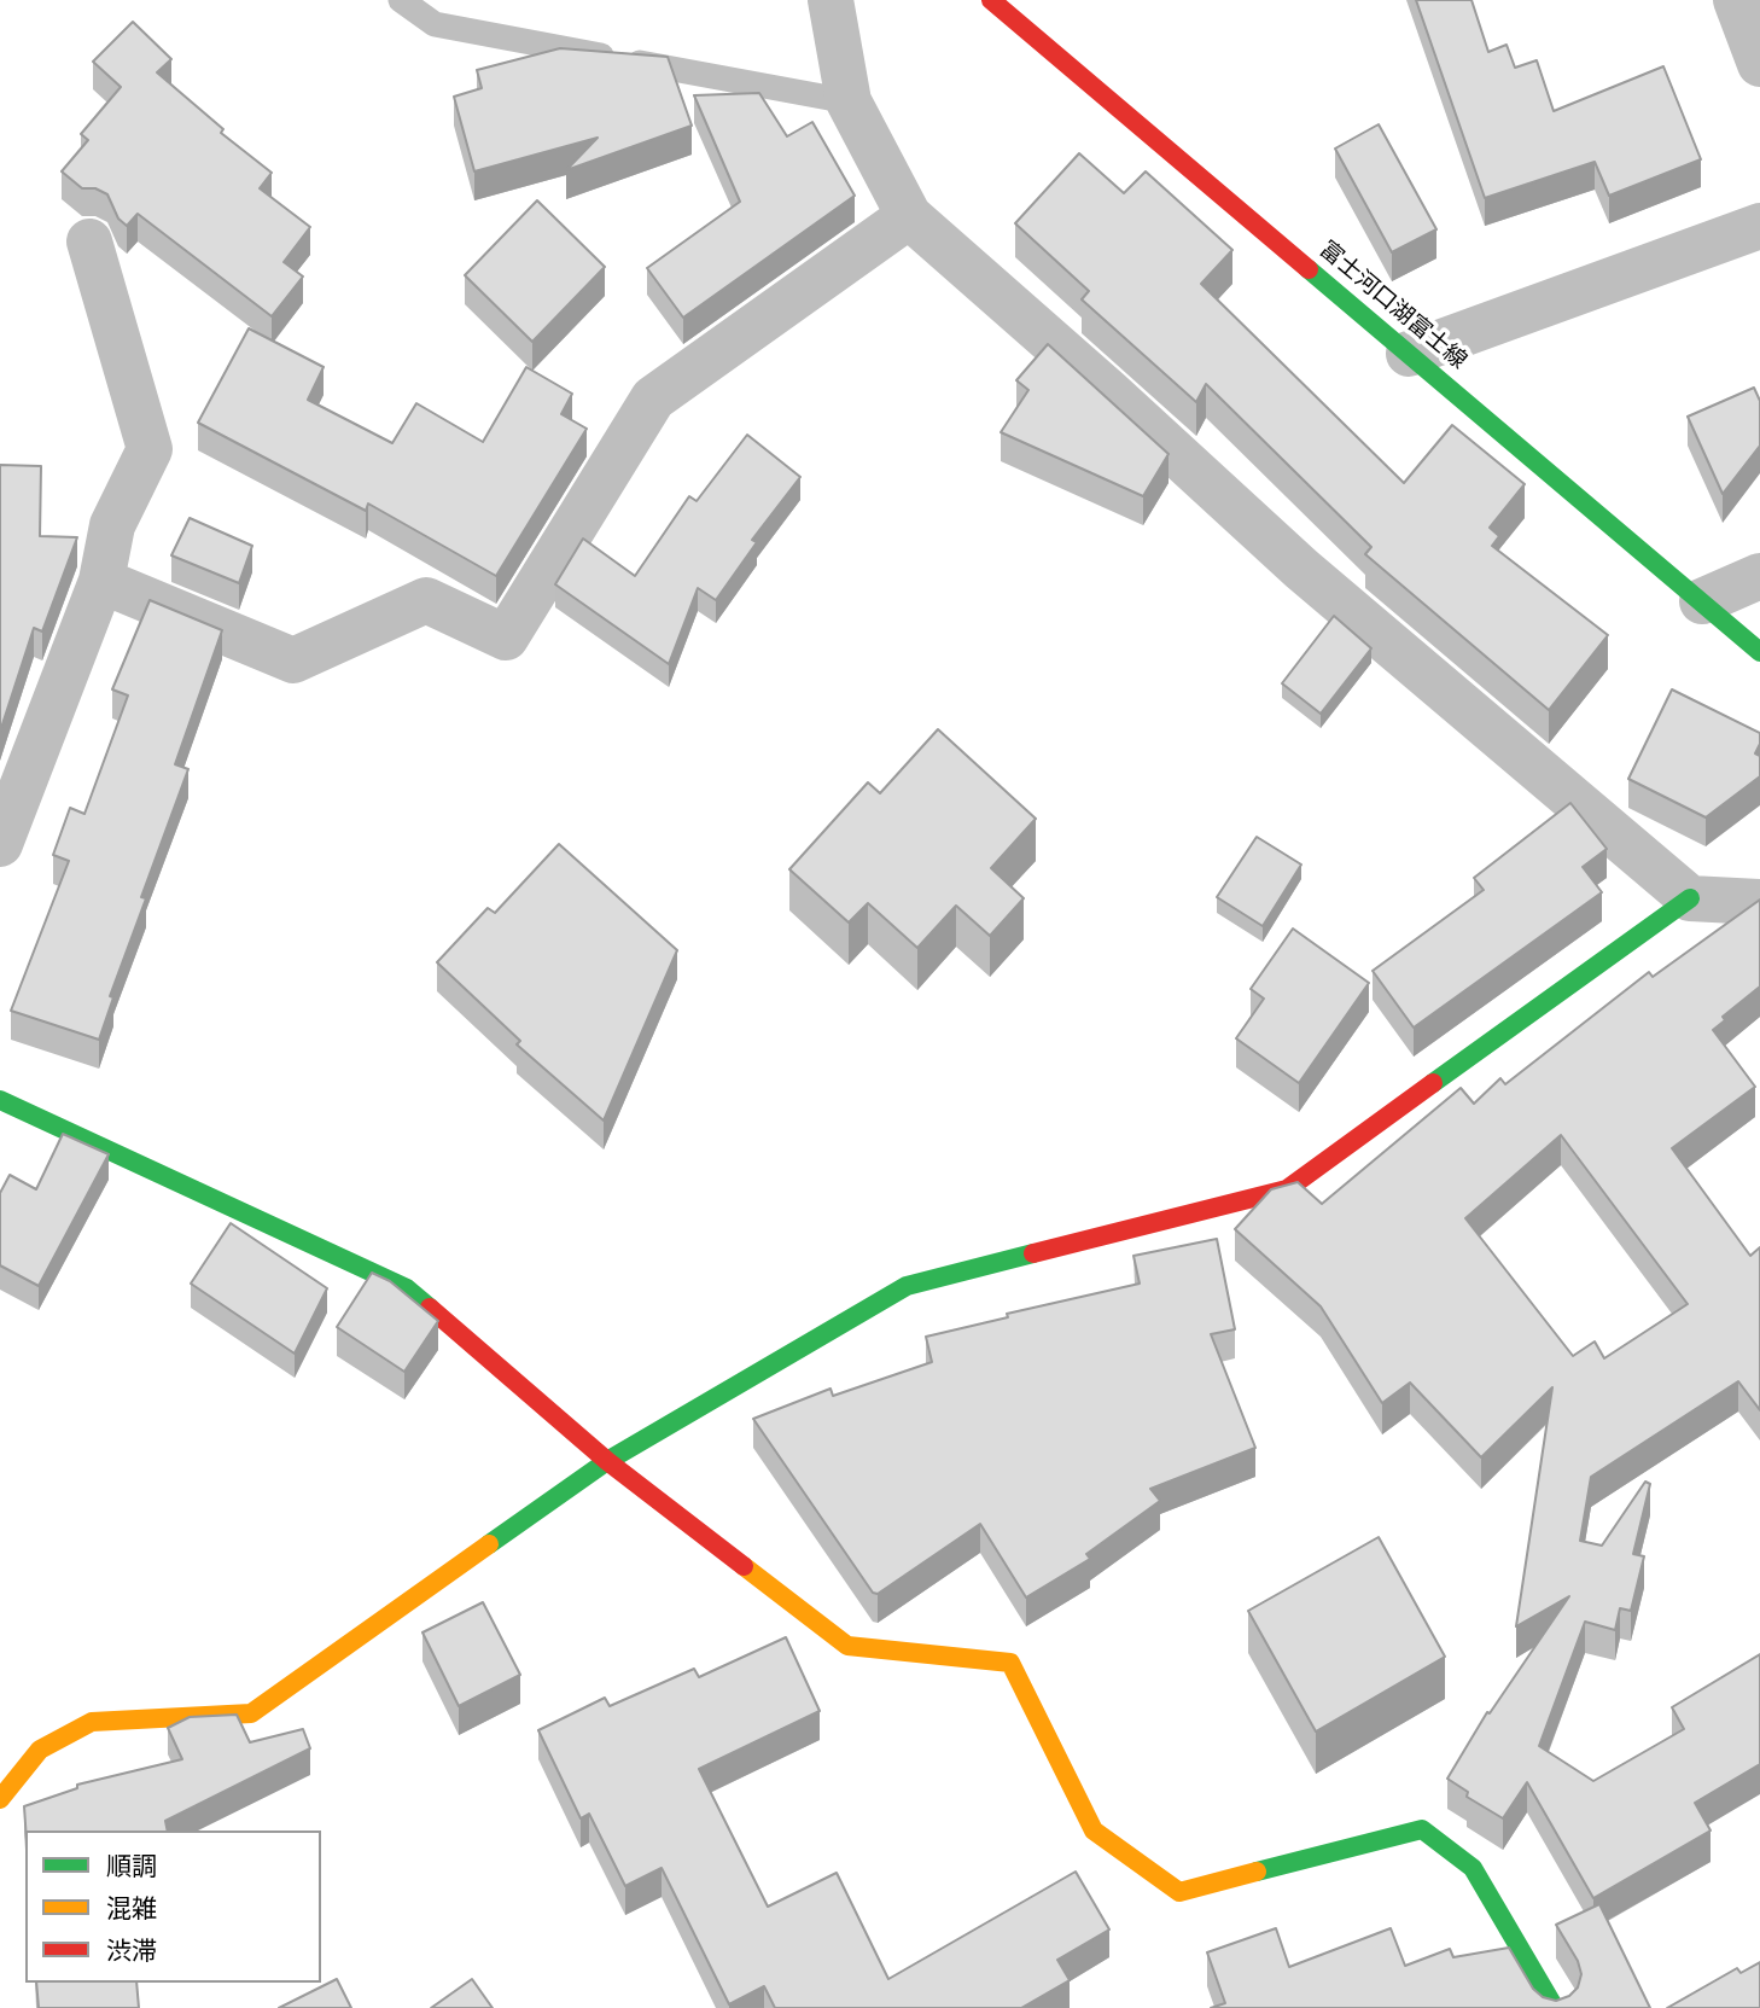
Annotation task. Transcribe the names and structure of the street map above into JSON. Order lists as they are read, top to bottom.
{
  "streets": {
    "street": ["富士河口湖富士線"]
  },
  "legend": ["順調", "混雑", "渋滞"]
}
